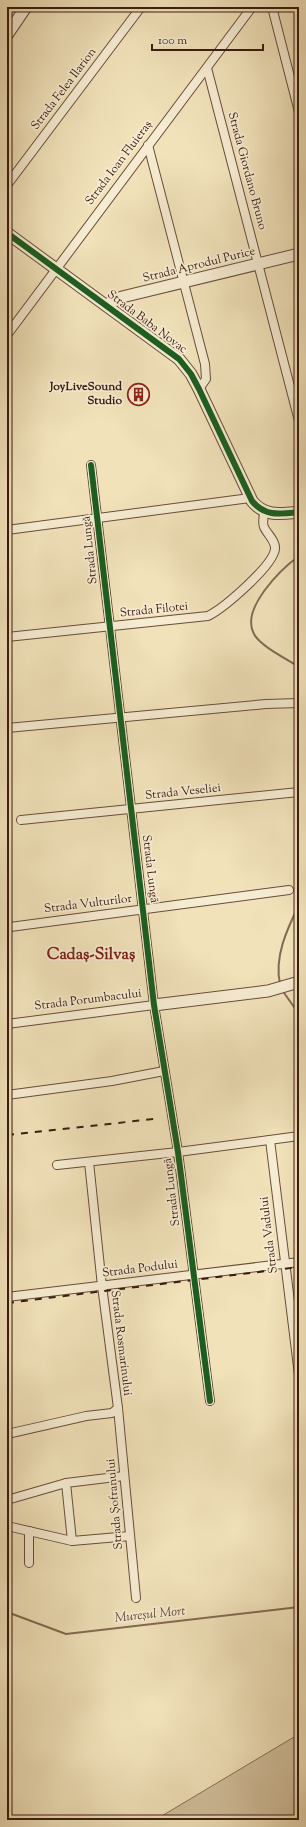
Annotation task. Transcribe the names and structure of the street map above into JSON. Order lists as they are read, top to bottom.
{
  "streets": {
    "street": [
      "Strada Felea Ilarion",
      "Strada Ioan Fluieraș",
      "Strada Giordano Bruno",
      "Strada Aprodul Purice",
      "Strada Baba Novac",
      "Strada Lungă",
      "Strada Filotei",
      "Strada Veseliei",
      "Strada Vulturilor",
      "Strada Porumbacului",
      "Strada Vadului",
      "Strada Podului",
      "Strada Rosmarinului",
      "Strada Șofranului"
    ]
  },
  "crossings": [
    ["Strada Ioan Fluieraș", "Strada Giordano Bruno"],
    ["Strada Ioan Fluieraș", "Strada Baba Novac"],
    ["Strada Giordano Bruno", "Strada Aprodul Purice"],
    ["Strada Aprodul Purice", "Strada Baba Novac"],
    ["Strada Lungă", "Strada Filotei"],
    ["Strada Lungă", "Strada Veseliei"],
    ["Strada Lungă", "Strada Vulturilor"],
    ["Strada Lungă", "Strada Porumbacului"],
    ["Strada Lungă", "Strada Podului"],
    ["Strada Vadului", "Strada Podului"],
    ["Strada Podului", "Strada Rosmarinului"],
    ["Strada Rosmarinului", "Strada Șofranului"]
  ],
  "districts": ["Cadaș-Silvaș"],
  "water": ["Mureșul Mort"],
  "places": {
    "building": ["JoyLiveSound Studio"]
  },
  "scale_bar": "100 m"
}
